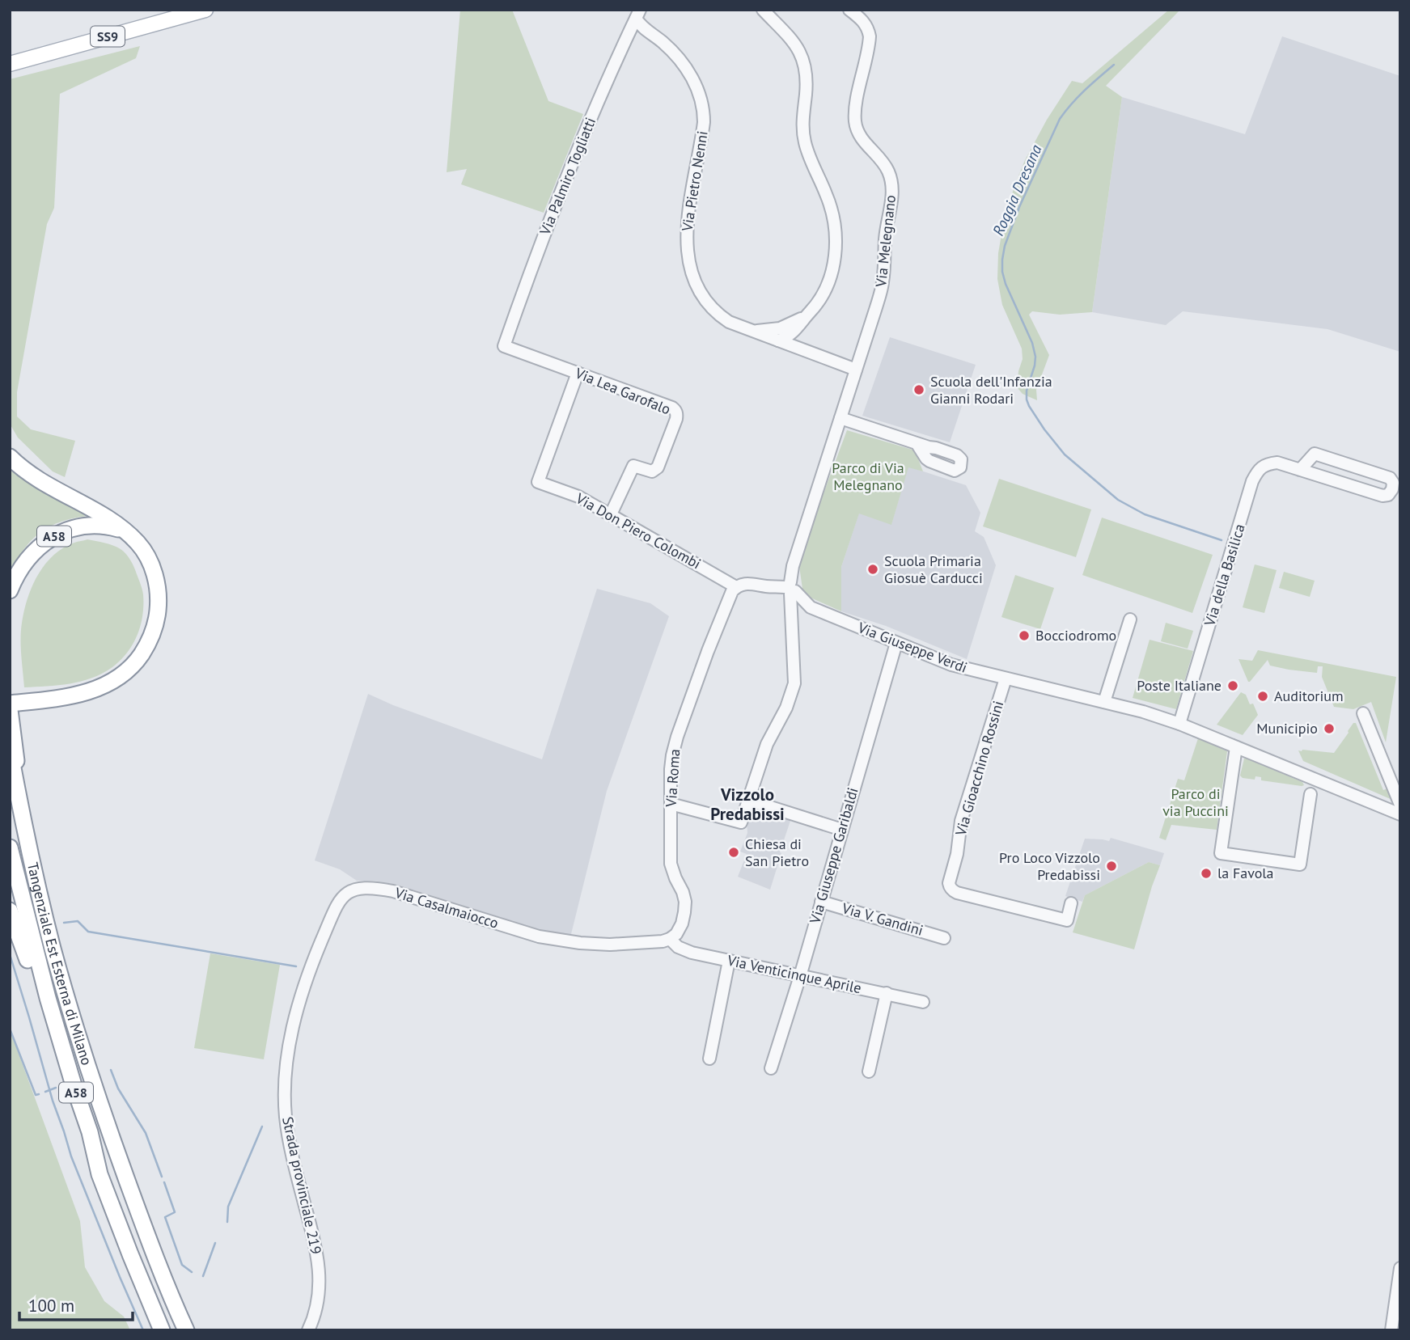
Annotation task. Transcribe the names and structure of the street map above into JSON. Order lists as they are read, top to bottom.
{
  "streets": {
    "highway": ["A58", "Tangenziale Est Esterna di Milano"],
    "main road": ["SS9"],
    "street": [
      "Via Palmiro Togliatti",
      "Via Pietro Nenni",
      "Via Melegnano",
      "Via Lea Garofalo",
      "Via Don Piero Colombi",
      "Via della Basilica",
      "Via Giuseppe Verdi",
      "Via Gioacchino Rossini",
      "Via Roma",
      "Via Giuseppe Garibaldi",
      "Via Casalmaiocco",
      "Via V. Gandini",
      "Via Venticinque Aprile",
      "Strada provinciale 219"
    ]
  },
  "crossings": [
    ["Via Palmiro Togliatti", "Via Pietro Nenni"],
    ["Via Palmiro Togliatti", "Via Lea Garofalo"],
    ["Via Pietro Nenni", "Via Melegnano"],
    ["Via Melegnano", "Via Giuseppe Verdi"],
    ["Via Melegnano", "Via Roma"],
    ["Via Lea Garofalo", "Via Don Piero Colombi"],
    ["Via Don Piero Colombi", "Via Roma"],
    ["A58", "Tangenziale Est Esterna di Milano"],
    ["Via della Basilica", "Via Giuseppe Verdi"],
    ["Via Giuseppe Verdi", "Via Gioacchino Rossini"],
    ["Via Giuseppe Verdi", "Via Giuseppe Garibaldi"],
    ["Via Roma", "Via Casalmaiocco"],
    ["Via Roma", "Via Venticinque Aprile"],
    ["Via Giuseppe Garibaldi", "Via V. Gandini"],
    ["Via Giuseppe Garibaldi", "Via Venticinque Aprile"],
    ["Via Casalmaiocco", "Via Venticinque Aprile"],
    ["Via Casalmaiocco", "Strada provinciale 219"]
  ],
  "districts": ["Vizzolo Predabissi"],
  "water": ["Roggia Dresana"],
  "parks": ["Parco di Via Melegnano", "Parco di via Puccini"],
  "places": [
    "Scuola dell'Infanzia Gianni Rodari",
    "Scuola Primaria Giosuè Carducci",
    "Bocciodromo",
    "Poste Italiane",
    "Auditorium",
    "Municipio",
    "Chiesa di San Pietro",
    "Pro Loco Vizzolo Predabissi",
    "la Favola"
  ],
  "scale_bar": "100 m"
}
